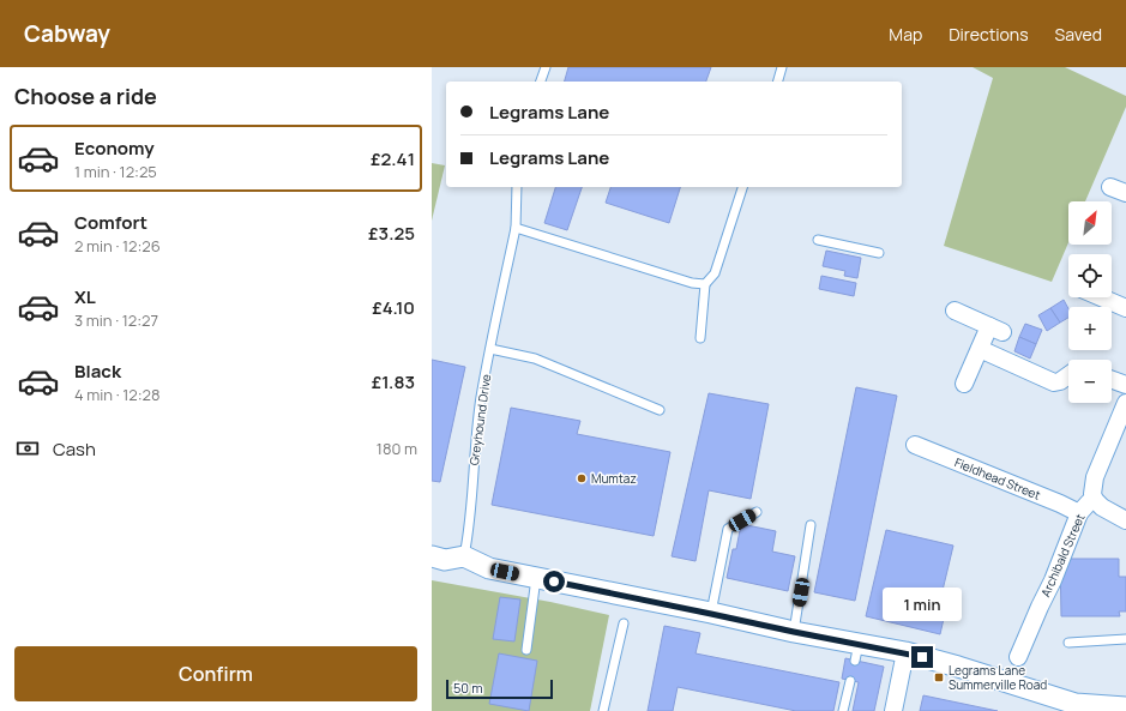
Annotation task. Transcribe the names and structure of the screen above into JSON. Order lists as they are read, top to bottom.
{
  "streets": {
    "street": ["Fieldhead Street", "Archibald Street"],
    "lane": ["Greyhound Drive"]
  },
  "crossings": [
    ["Fieldhead Street", "Archibald Street"]
  ],
  "places": {
    "other": ["Mumtaz"],
    "transit": ["Legrams Lane Summerville Road"]
  },
  "scale_bar": "50 m",
  "north": "top right",
  "page": {
    "header": "Cabway",
    "nav": ["Map", "Directions", "Saved"],
    "heading": "Choose a ride",
    "banner": ["Legrams Lane", "Legrams Lane"],
    "list": [
      {
        "name": "Economy",
        "note": "1 min · 12:25",
        "value": "£2.41"
      },
      {
        "name": "Comfort",
        "note": "2 min · 12:26",
        "value": "£3.25"
      },
      {
        "name": "XL",
        "note": "3 min · 12:27",
        "value": "£4.10"
      },
      {
        "name": "Black",
        "note": "4 min · 12:28",
        "value": "£1.83"
      }
    ],
    "map_buttons": ["+", "−"],
    "pay": ["Cash", "180 m"],
    "bubble": "1 min",
    "buttons": "Confirm",
    "scale": "50 m"
  }
}
